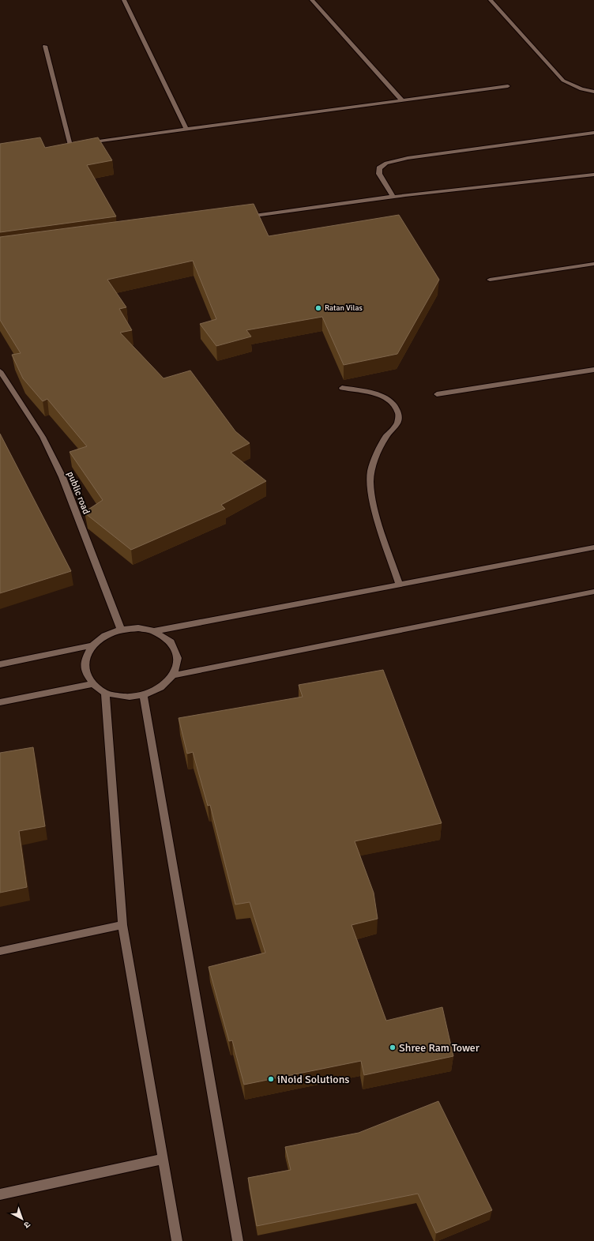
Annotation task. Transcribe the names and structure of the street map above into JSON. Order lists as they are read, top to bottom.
{
  "streets": {
    "street": ["public road"]
  },
  "places": ["Ratan Vilas", "Shree Ram Tower", "iNoid Solutions"],
  "north": "bottom right"
}
